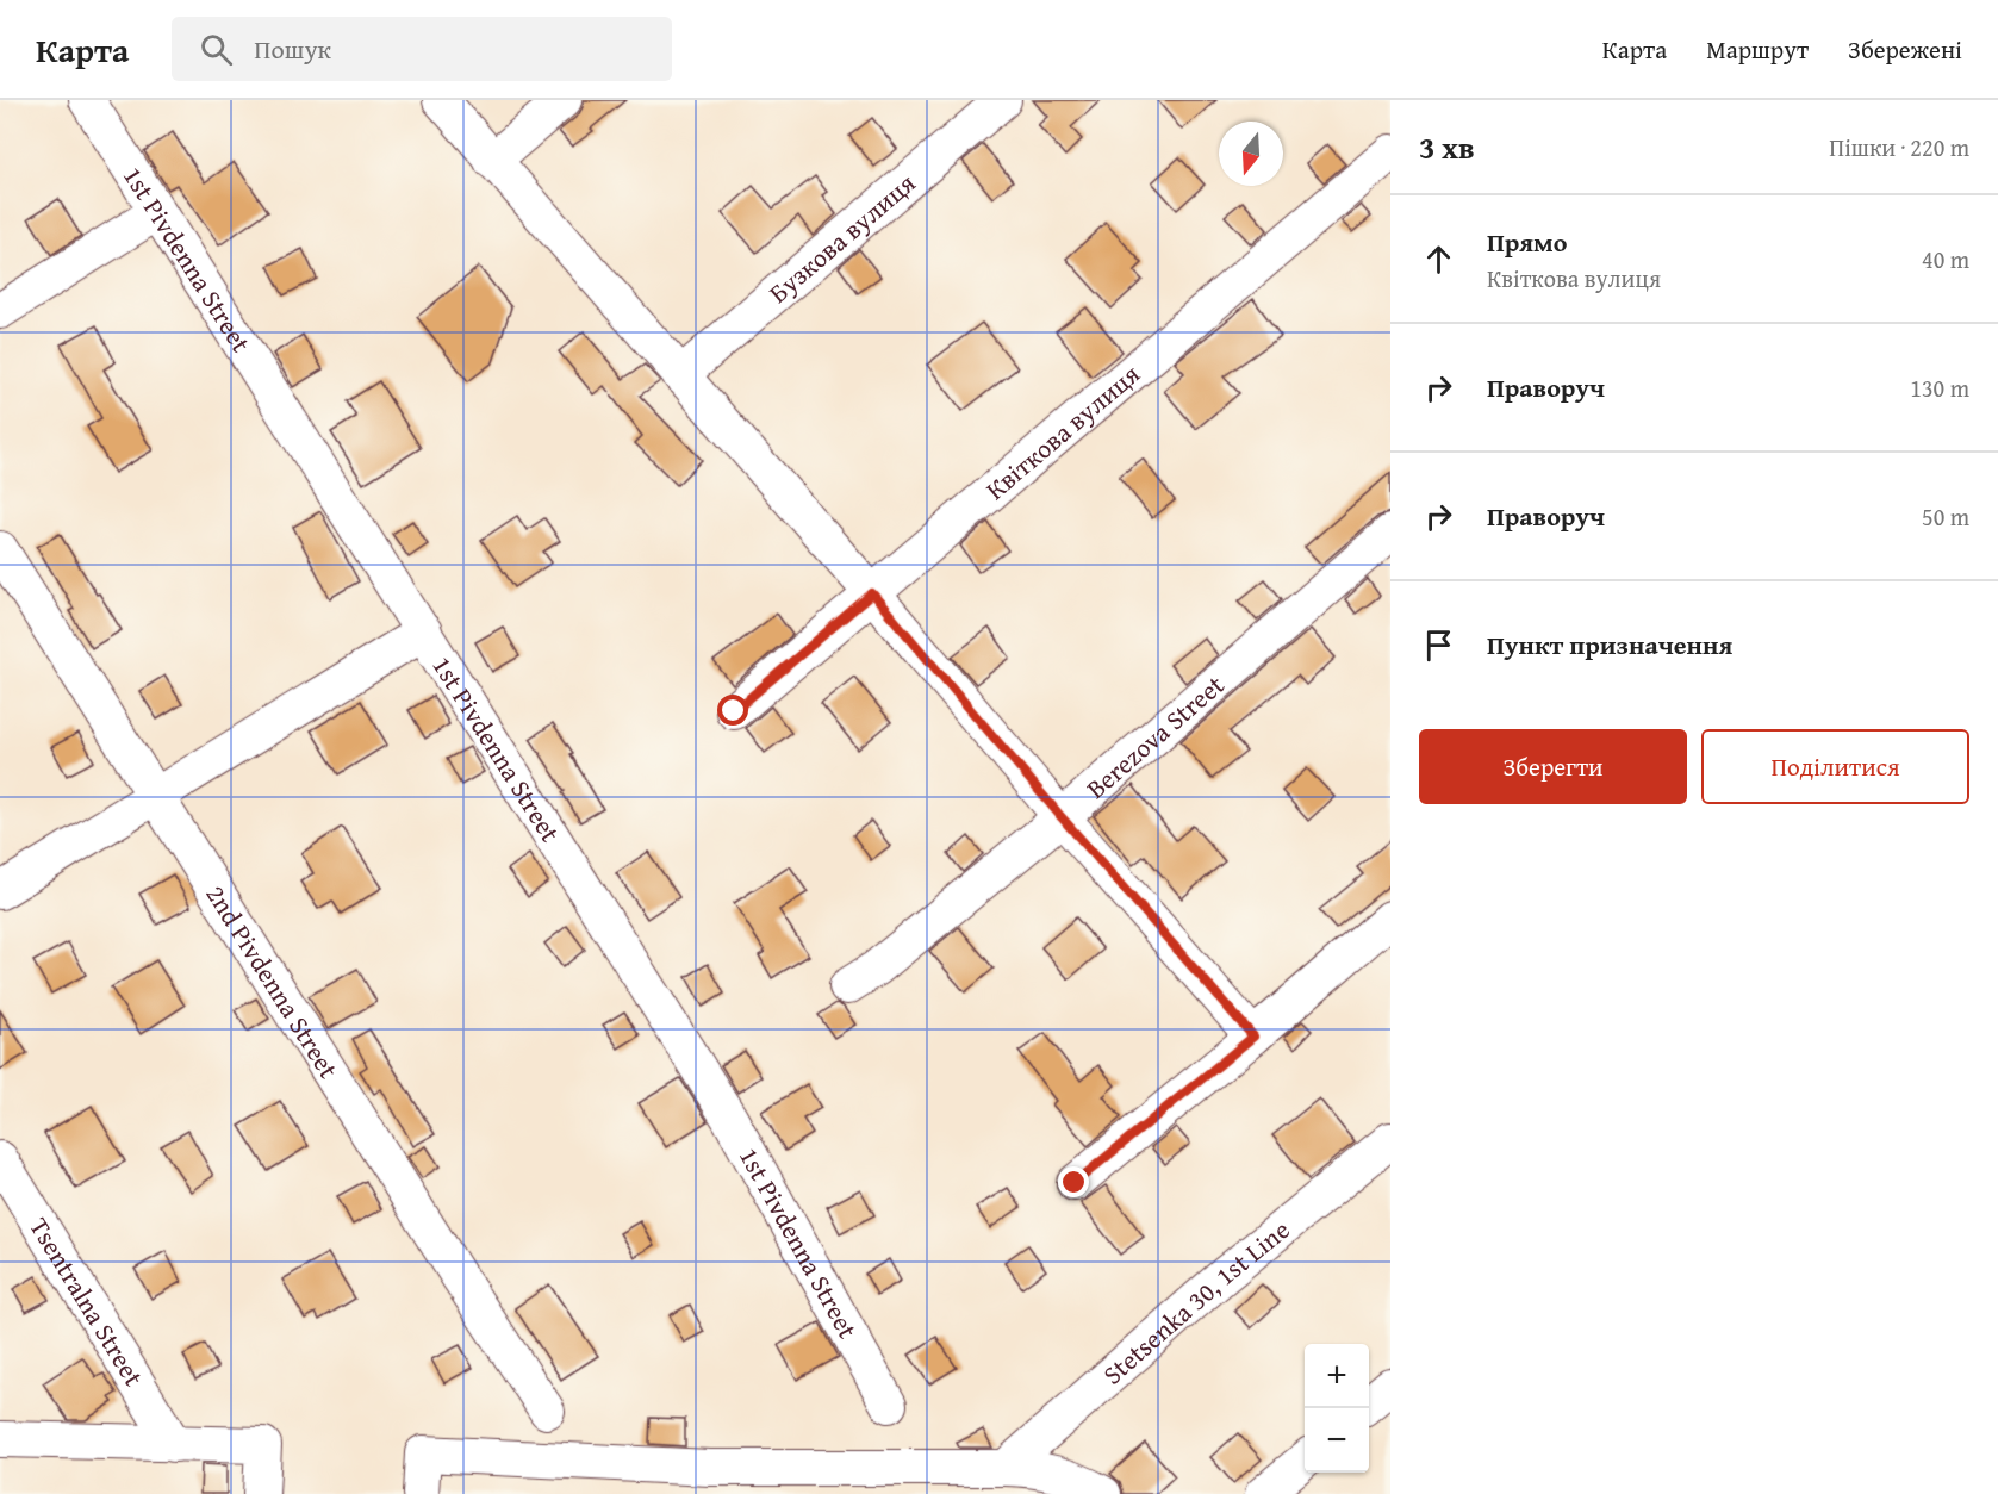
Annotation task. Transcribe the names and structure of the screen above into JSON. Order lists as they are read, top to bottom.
{
  "streets": {
    "street": [
      "Бузкова вулиця",
      "1st Pivdenna Street",
      "Квіткова вулиця",
      "Berezova Street",
      "2nd Pivdenna Street",
      "Tsentralna Street",
      "Stetsenka 30, 1st Line"
    ]
  },
  "north": "bottom",
  "page": {
    "header": "Карта",
    "search": "Пошук",
    "nav": ["Карта", "Маршрут", "Збережені"],
    "heading": ["3 хв", "Пішки · 220 m"],
    "list": [
      ["Прямо", "Квіткова вулиця", "40 m"],
      ["Праворуч", "130 m"],
      ["Праворуч", "50 m"],
      "Пункт призначення"
    ],
    "buttons": ["Зберегти", "Поділитися"],
    "map_buttons": ["+", "−"]
  }
}
